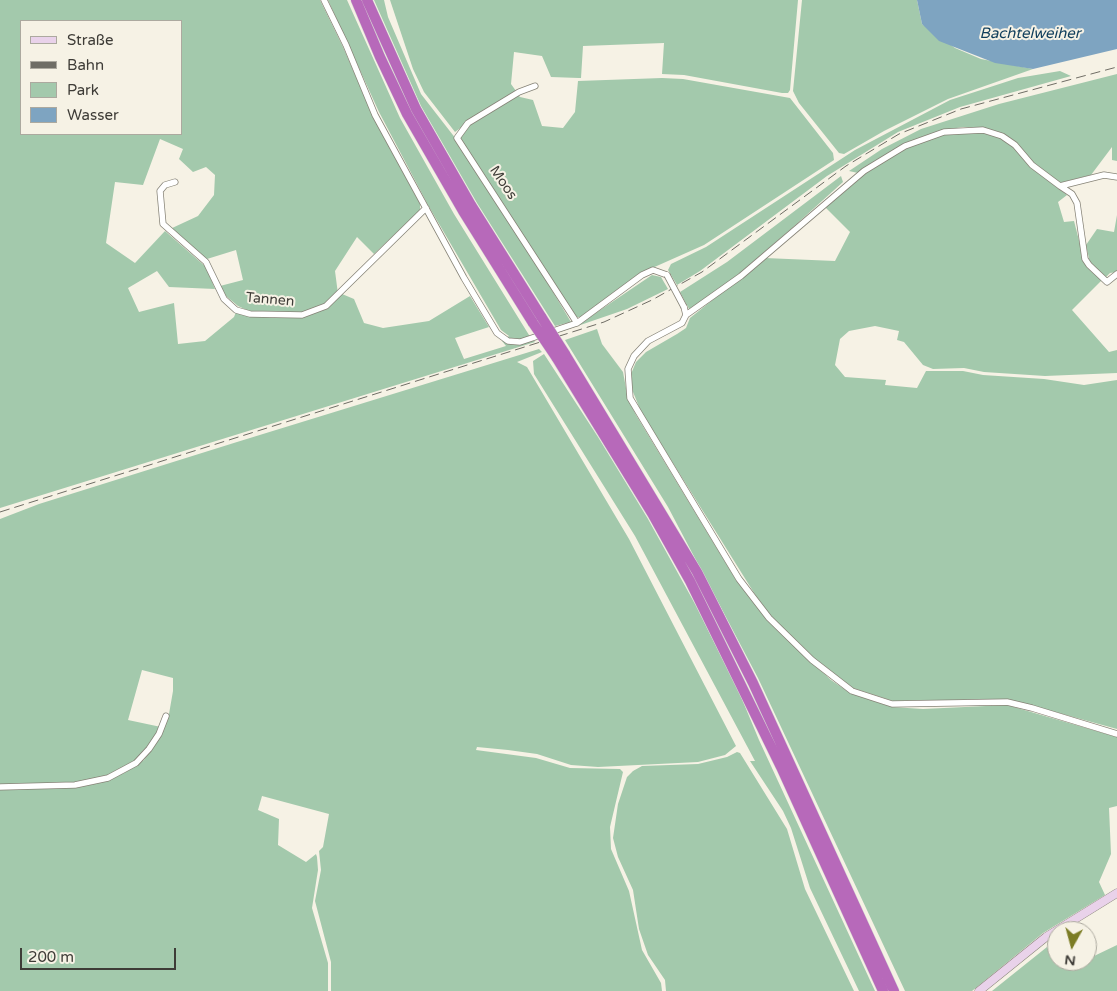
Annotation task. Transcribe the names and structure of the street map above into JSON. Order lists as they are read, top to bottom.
{
  "streets": {
    "street": ["Moos", "Tannen"]
  },
  "water": ["Bachtelweiher"],
  "legend": [
    "Straße",
    "Bahn",
    "Park",
    "Wasser"
  ],
  "scale_bar": "200 m",
  "north": "bottom"
}
